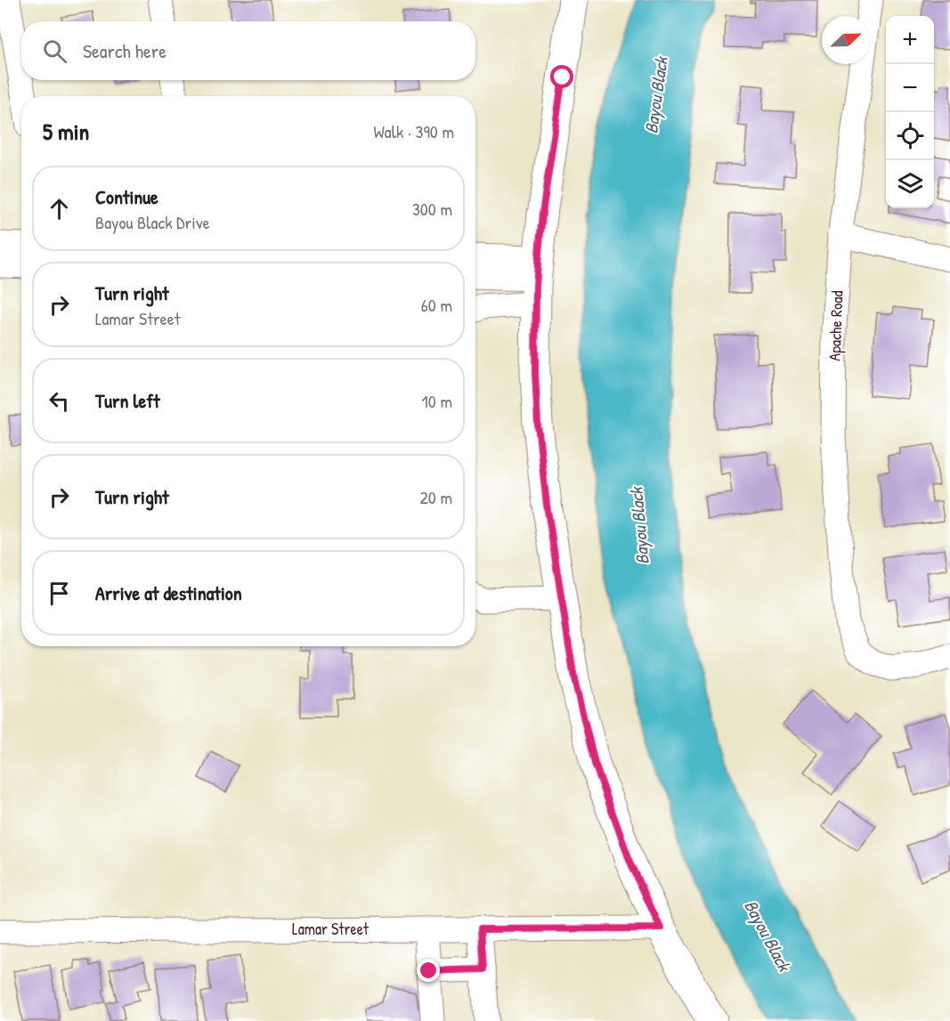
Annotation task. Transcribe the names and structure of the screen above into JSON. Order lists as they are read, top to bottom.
{
  "streets": {
    "street": ["Apache Road", "Lamar Street"]
  },
  "water": ["Bayou Black"],
  "north": "top right",
  "page": {
    "map_buttons": ["+", "−"],
    "search": "Search here",
    "heading": ["5 min", "Walk · 390 m"],
    "list": [
      ["Continue", "Bayou Black Drive", "300 m"],
      ["Turn right", "Lamar Street", "60 m"],
      ["Turn left", "10 m"],
      ["Turn right", "20 m"],
      "Arrive at destination"
    ]
  }
}
